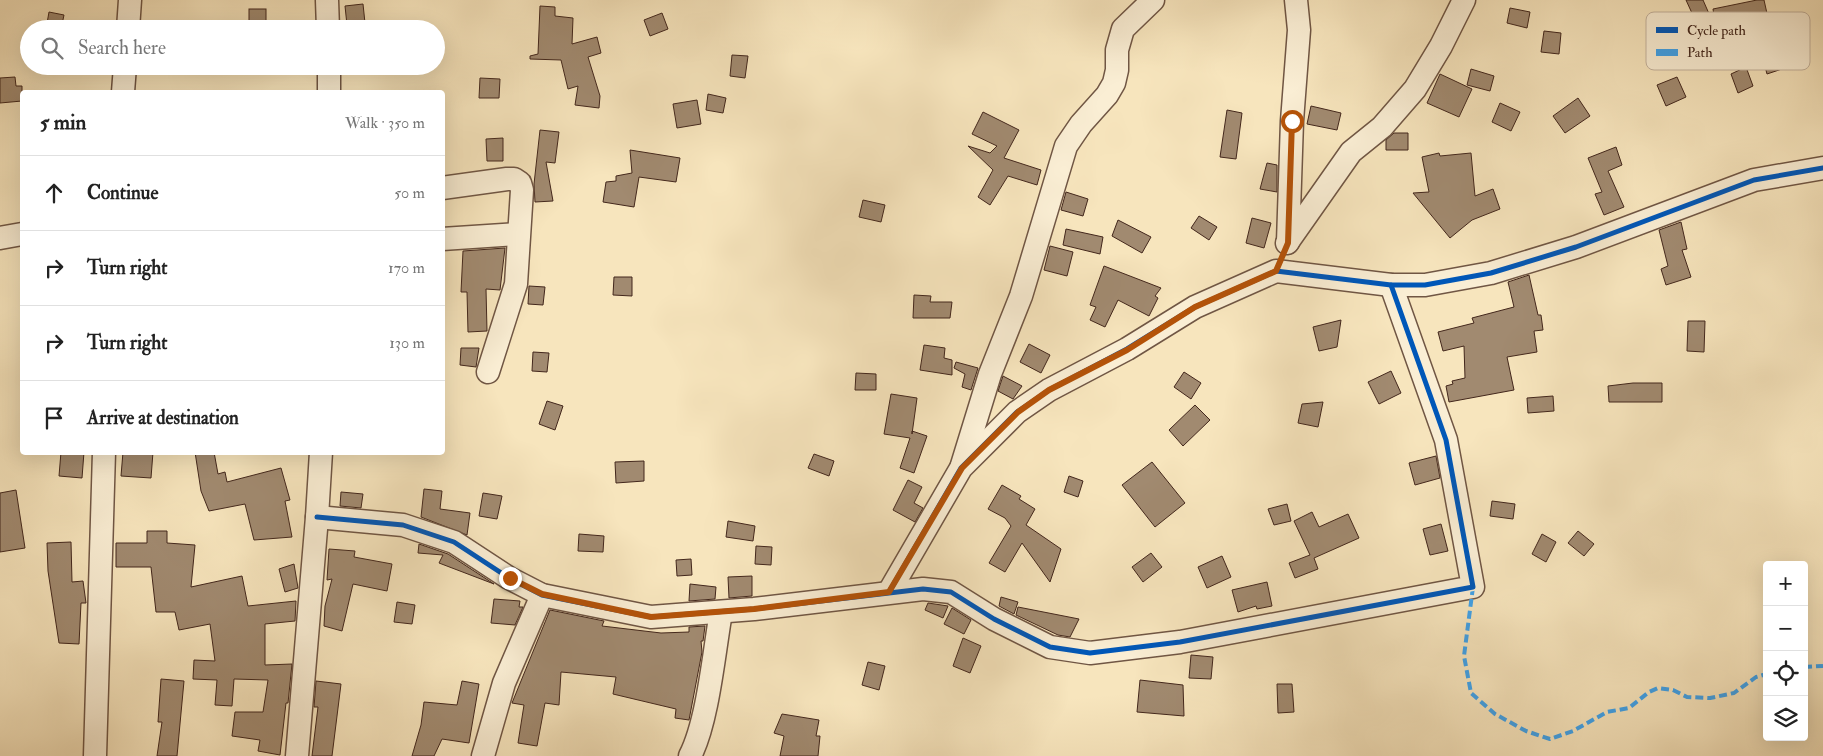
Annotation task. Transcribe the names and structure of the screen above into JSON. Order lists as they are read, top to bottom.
{
  "legend": ["Cycle path", "Path"],
  "page": {
    "search": "Search here",
    "heading": ["5 min", "Walk · 350 m"],
    "list": [
      ["Continue", "50 m"],
      ["Turn right", "170 m"],
      ["Turn right", "130 m"],
      "Arrive at destination"
    ],
    "map_buttons": ["+", "−"]
  }
}
